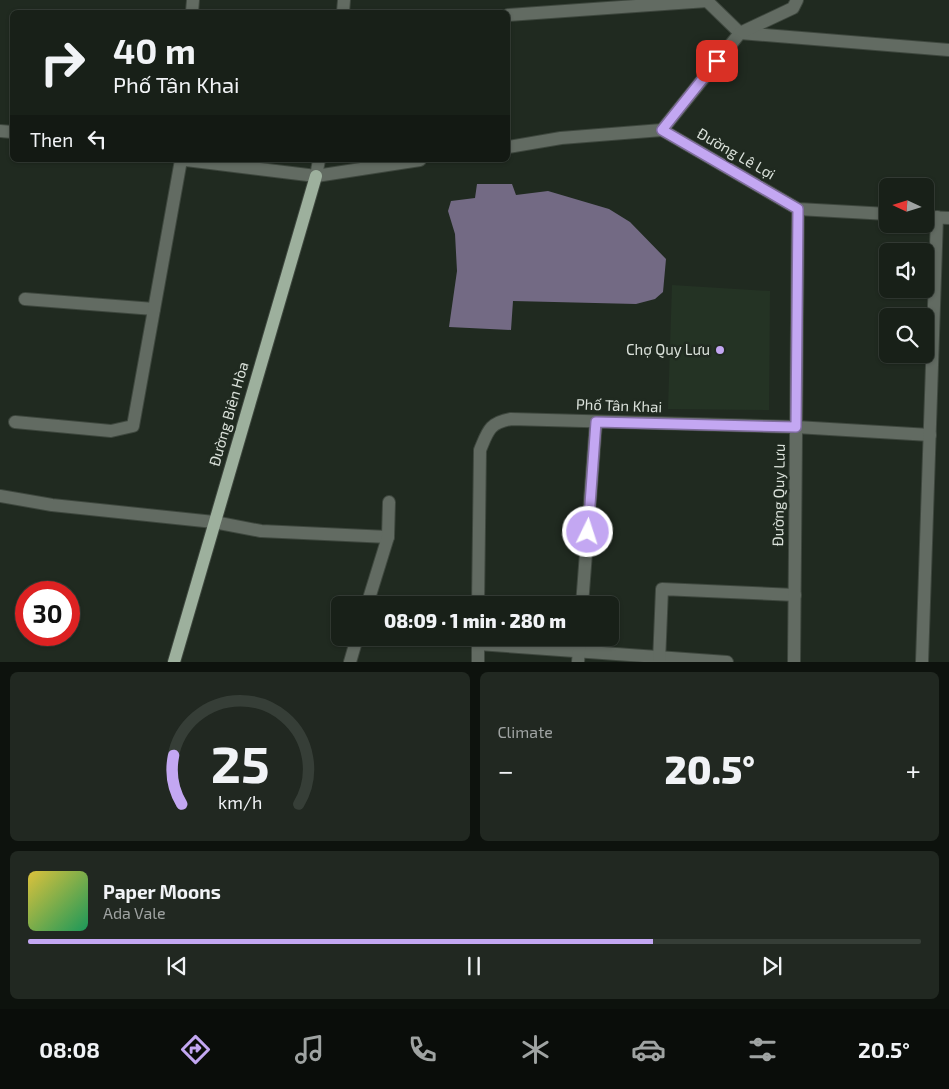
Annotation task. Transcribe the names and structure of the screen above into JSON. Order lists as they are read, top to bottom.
{
  "streets": {
    "main road": ["Đường Biên Hòa"],
    "street": ["Đường Lê Lợi", "Phố Tân Khai", "Đường Quy Lưu"]
  },
  "crossings": [
    ["Đường Lê Lợi", "Đường Quy Lưu"],
    ["Phố Tân Khai", "Đường Quy Lưu"]
  ],
  "places": ["Chợ Quy Lưu"],
  "north": "left",
  "page": {
    "turn": ["40 m", "Phố Tân Khai"],
    "then": "Then",
    "limit": "30",
    "trip": "08:09 · 1 min · 280 m",
    "tile": "Climate",
    "heat": ["−", "20.5°", "+"],
    "song": ["Paper Moons", "Ada Vale"],
    "tabs": ["08:08", "20.5°"],
    "gauge": ["25", "km/h"]
  }
}
